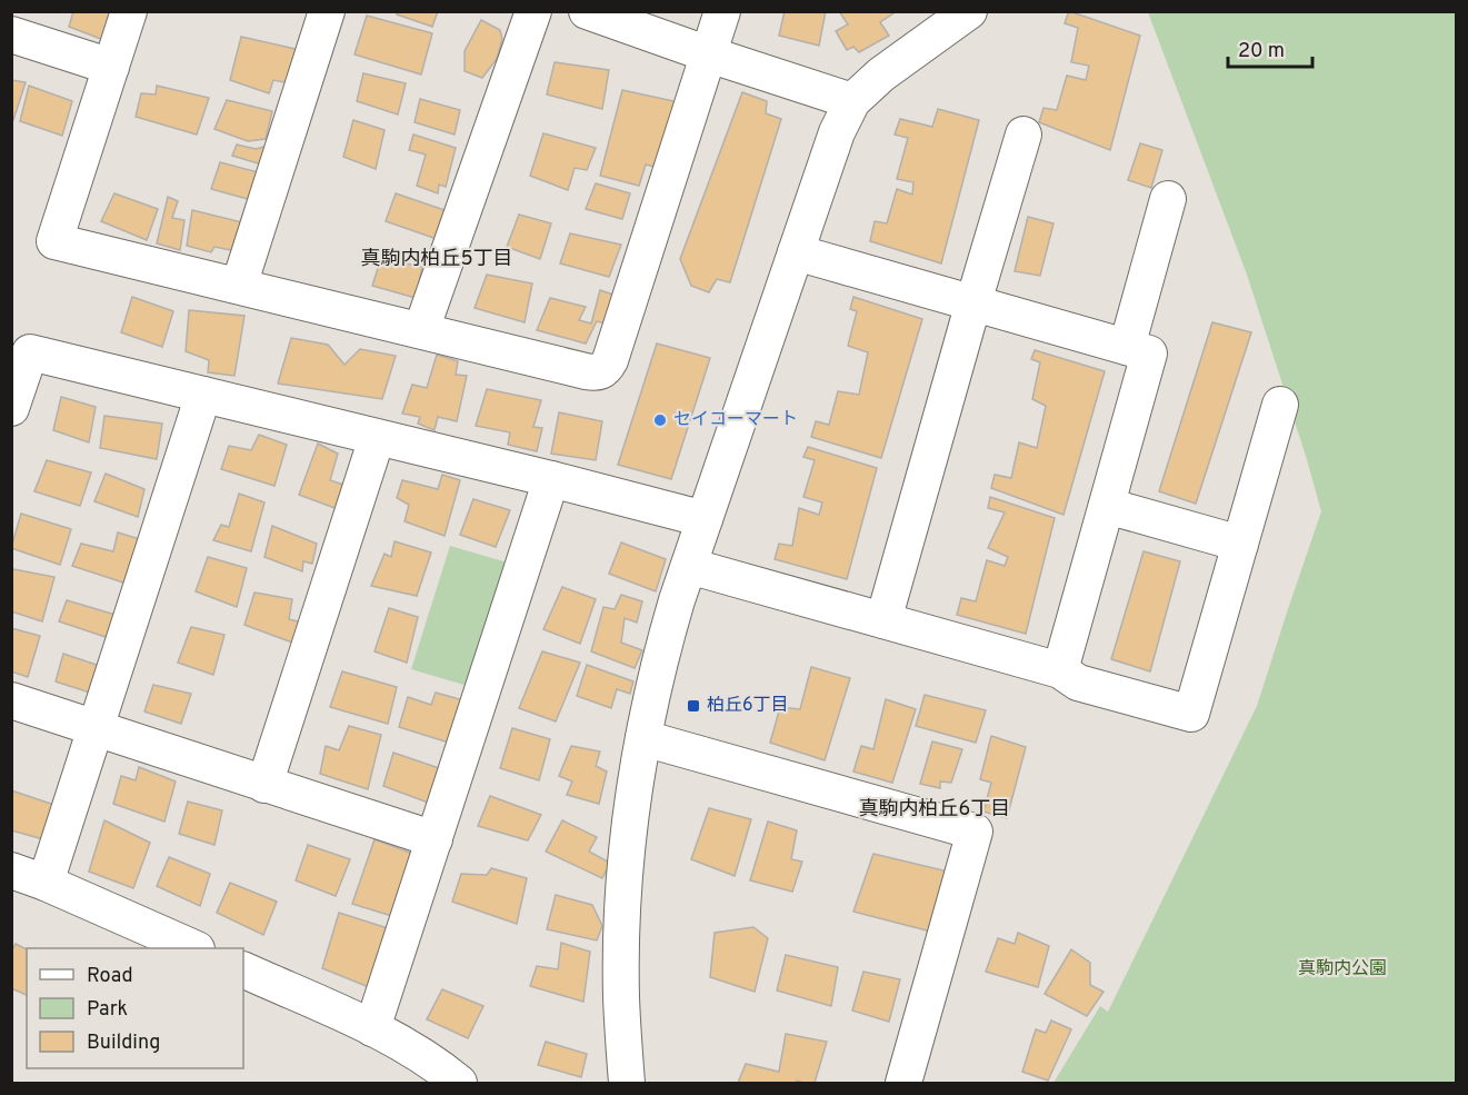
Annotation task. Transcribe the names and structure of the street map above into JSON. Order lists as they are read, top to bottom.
{
  "districts": ["真駒内柏丘5丁目", "真駒内柏丘6丁目"],
  "parks": ["真駒内公園"],
  "places": {
    "other": ["セイコーマート"],
    "transit": ["柏丘6丁目"]
  },
  "legend": ["Road", "Park", "Building"],
  "scale_bar": "20 m"
}
